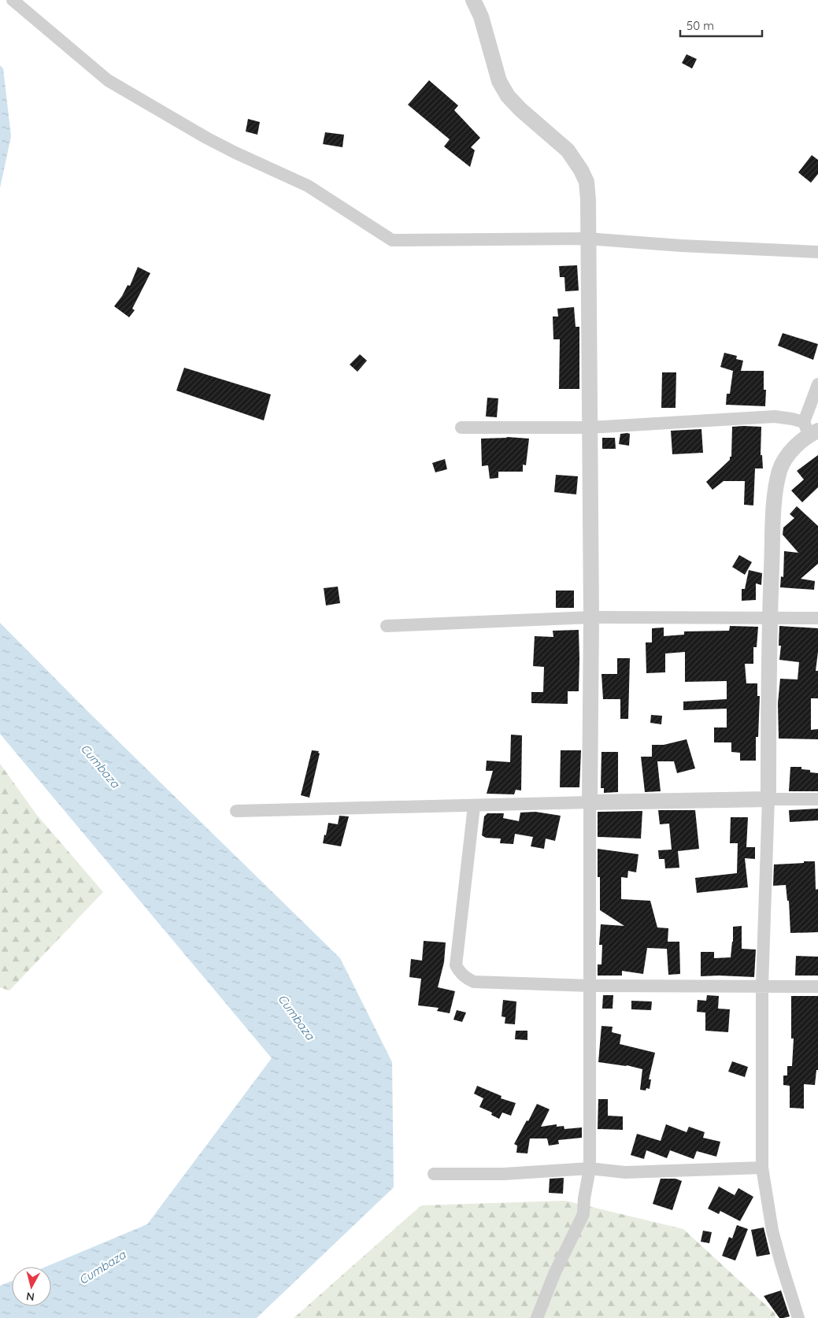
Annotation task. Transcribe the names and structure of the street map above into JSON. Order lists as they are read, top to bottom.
{
  "water": ["Cumbaza"],
  "scale_bar": "50 m",
  "north": "bottom"
}
